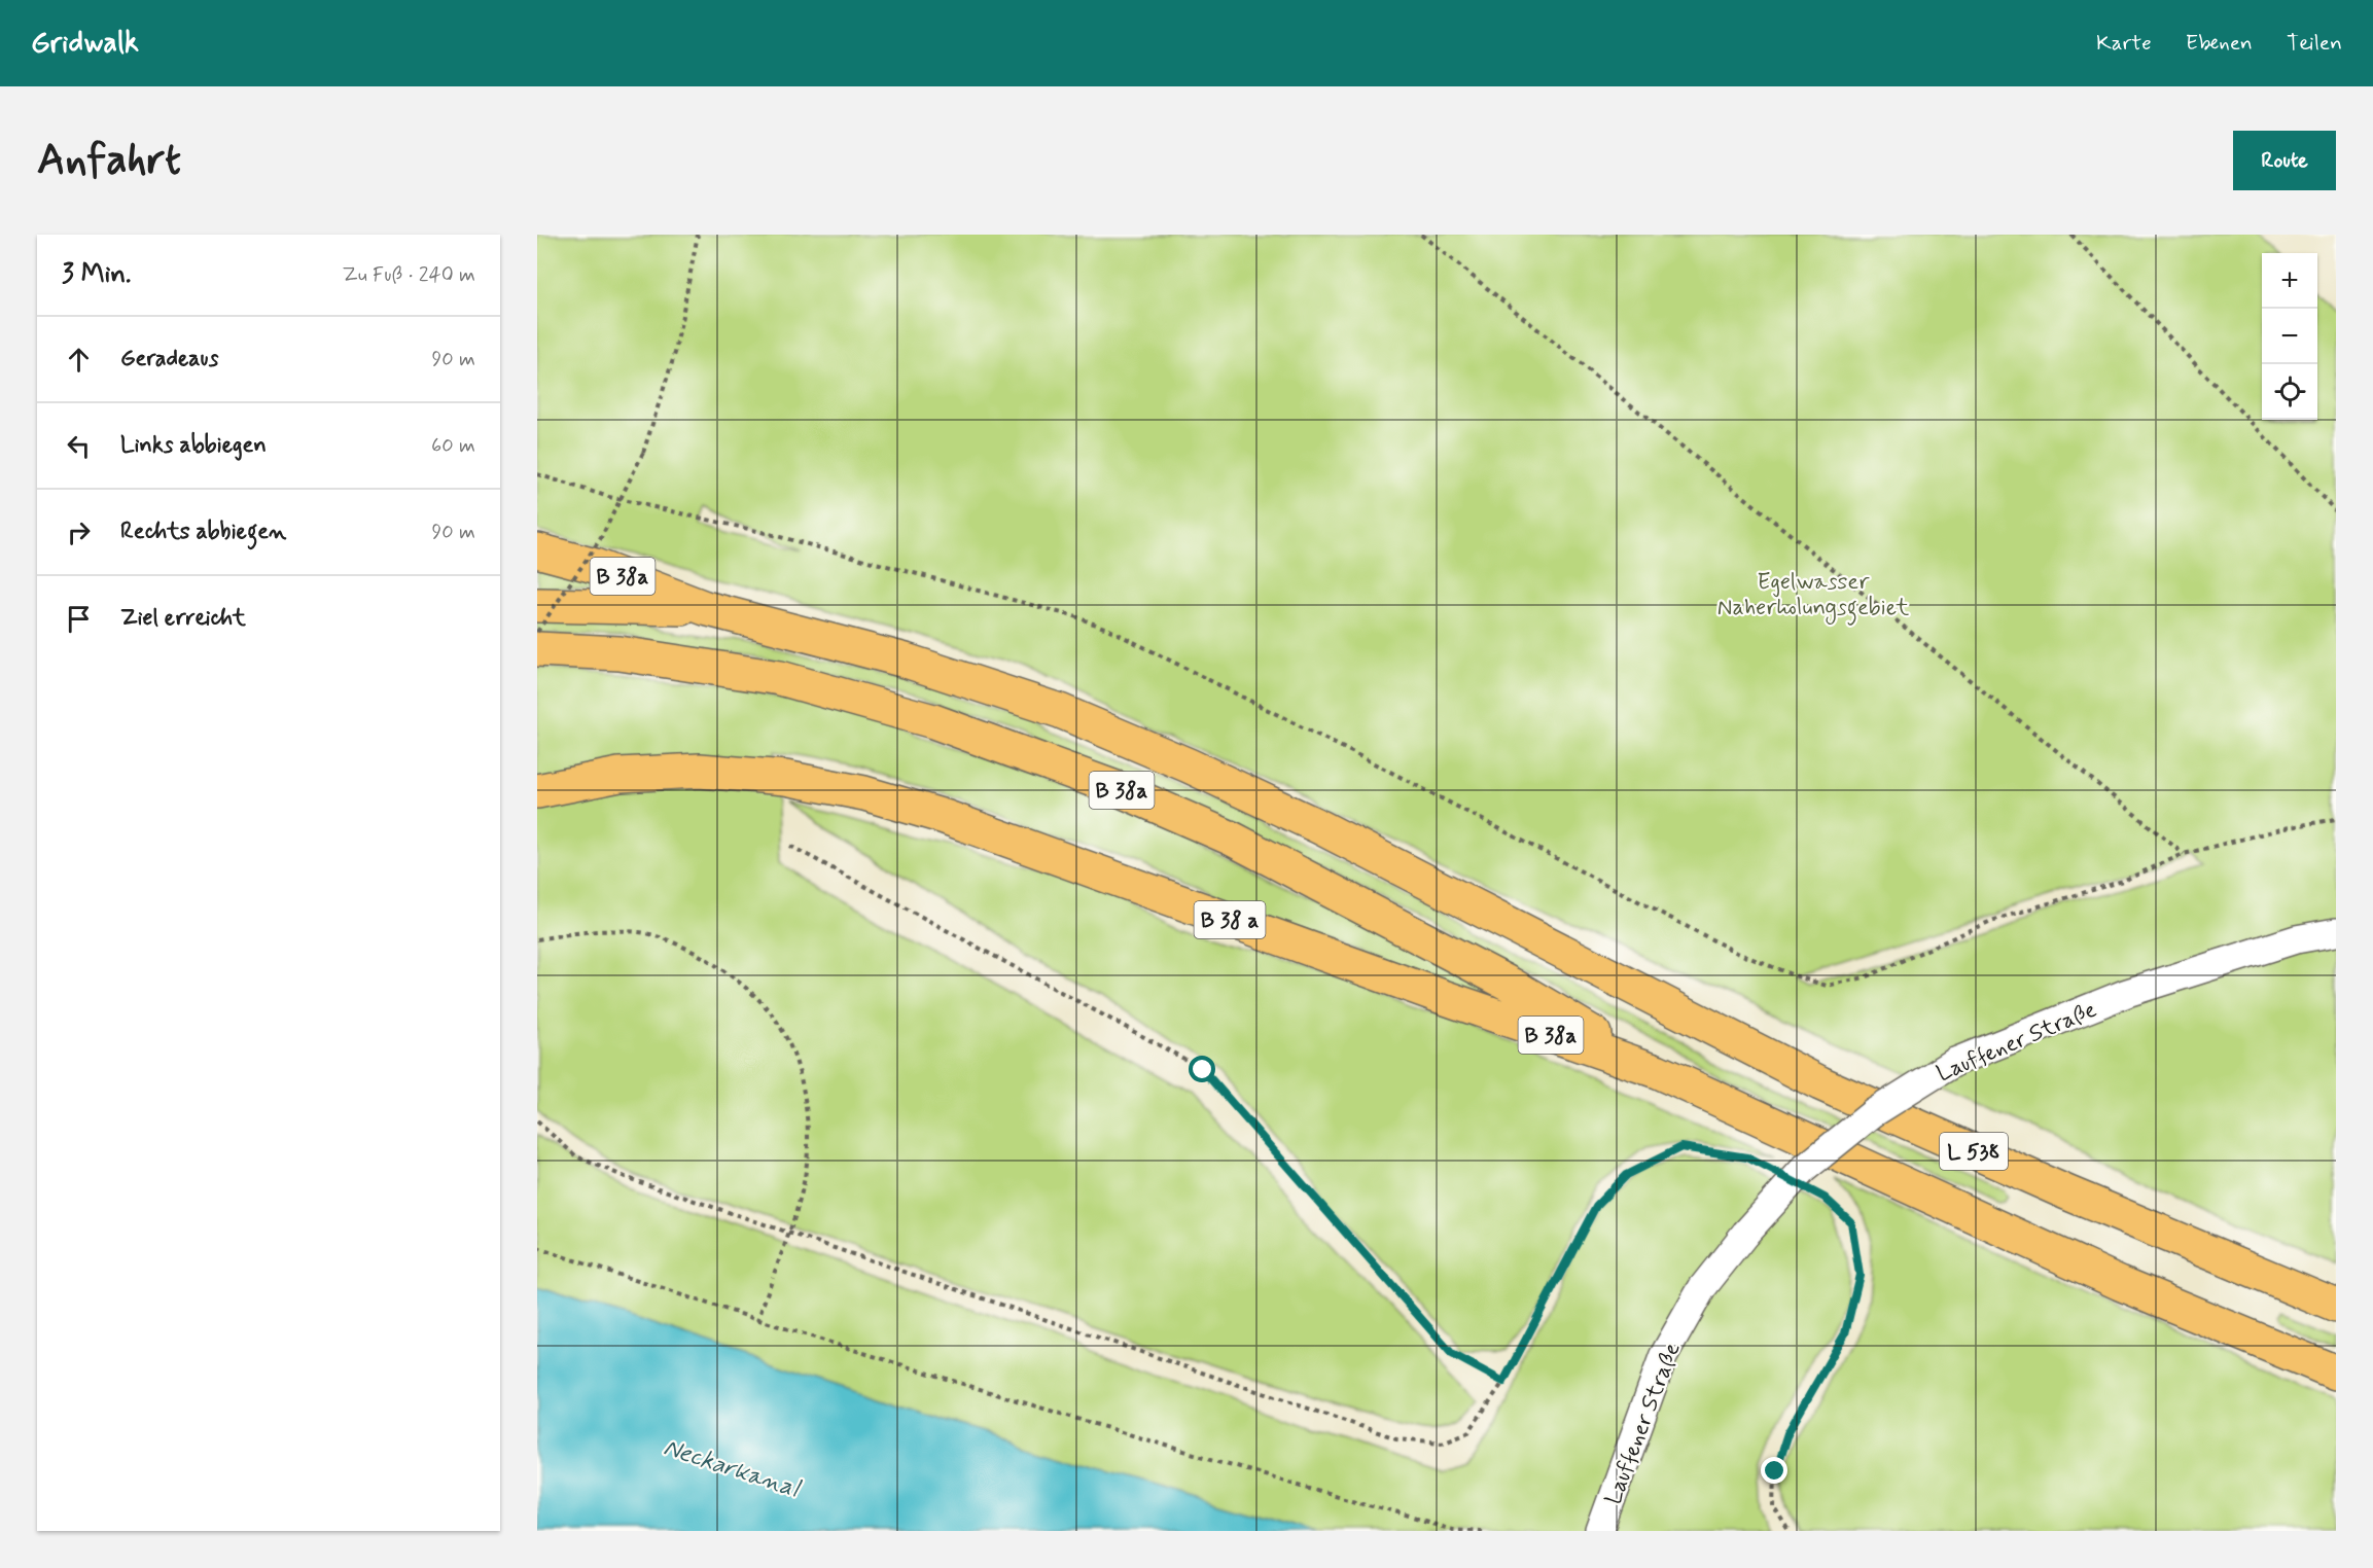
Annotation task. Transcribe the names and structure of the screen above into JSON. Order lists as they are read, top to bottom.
{
  "streets": {
    "highway": ["B 38a", "B 38 a", "L 538"],
    "street": ["Lauffener Straße"]
  },
  "crossings": [
    ["B 38a", "B 38 a"],
    ["B 38a", "L 538"]
  ],
  "water": ["Neckarkanal"],
  "parks": ["Egelwasser Naherholungsgebiet"],
  "page": {
    "header": "Gridwalk",
    "nav": ["Karte", "Ebenen", "Teilen"],
    "buttons": "Route",
    "title": "Anfahrt",
    "heading": ["3 Min.", "Zu Fuß · 240 m"],
    "map_buttons": ["+", "−"],
    "list": [
      ["Geradeaus", "90 m"],
      ["Links abbiegen", "60 m"],
      ["Rechts abbiegen", "90 m"],
      "Ziel erreicht"
    ]
  }
}
